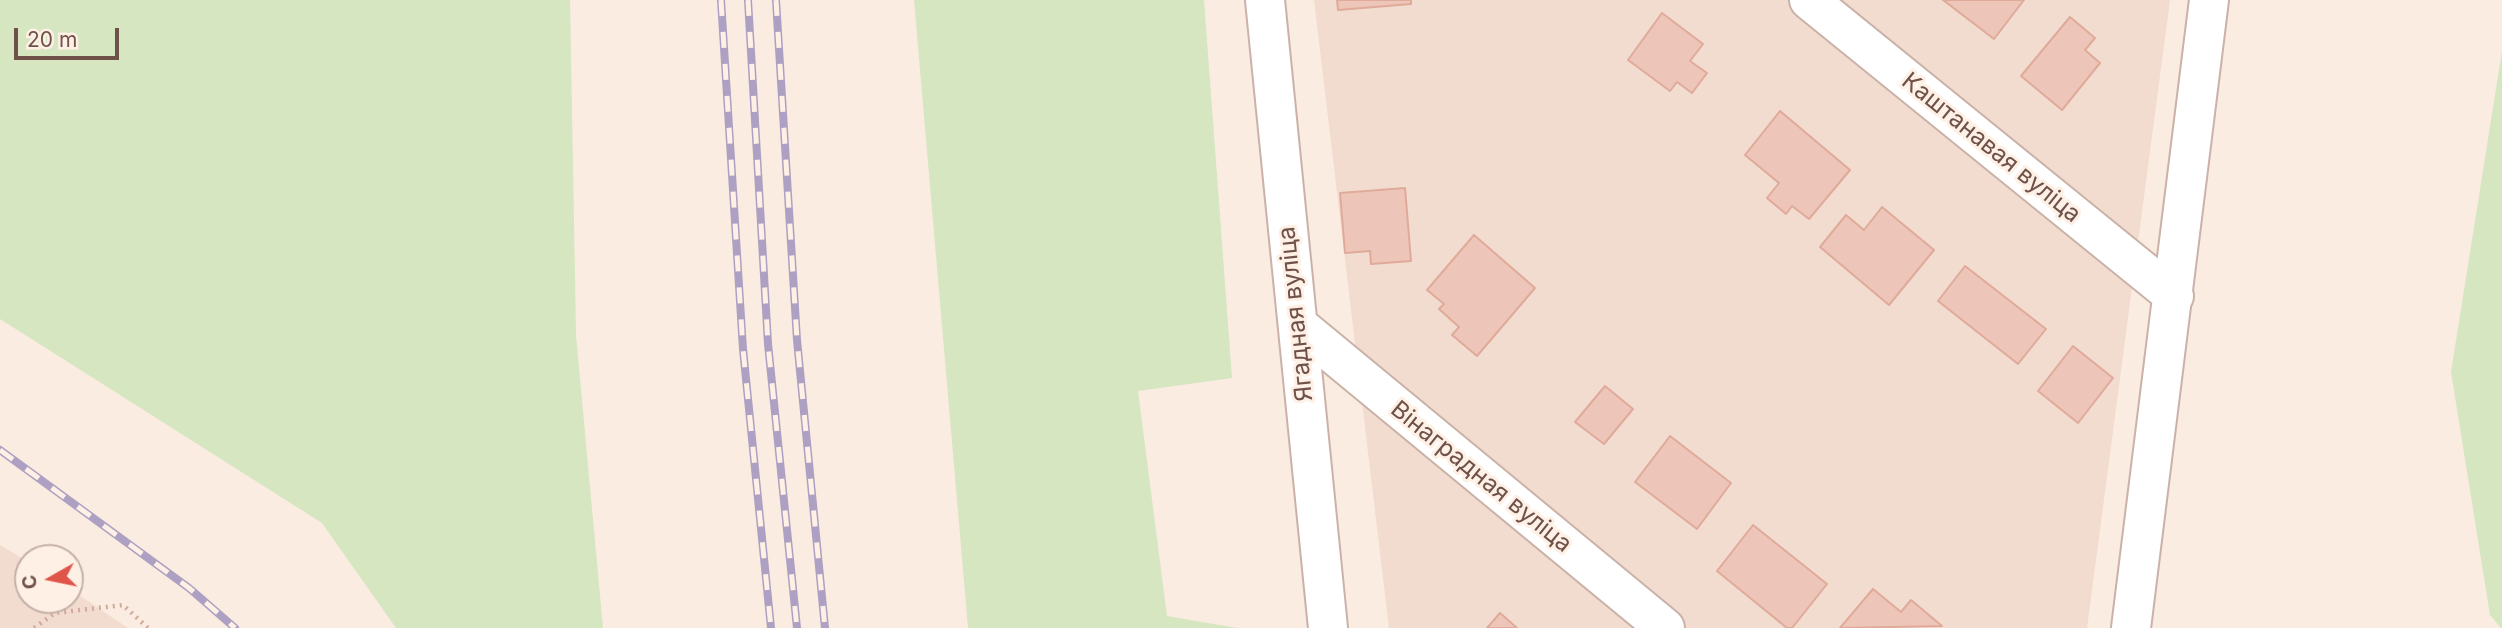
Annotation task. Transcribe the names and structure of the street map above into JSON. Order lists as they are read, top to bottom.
{
  "streets": {
    "street": ["Каштанавая вуліца", "Ягадная вуліца", "Вінаградная вуліца"]
  },
  "crossings": [
    ["Ягадная вуліца", "Вінаградная вуліца"]
  ],
  "scale_bar": "20 m",
  "north": "left"
}
